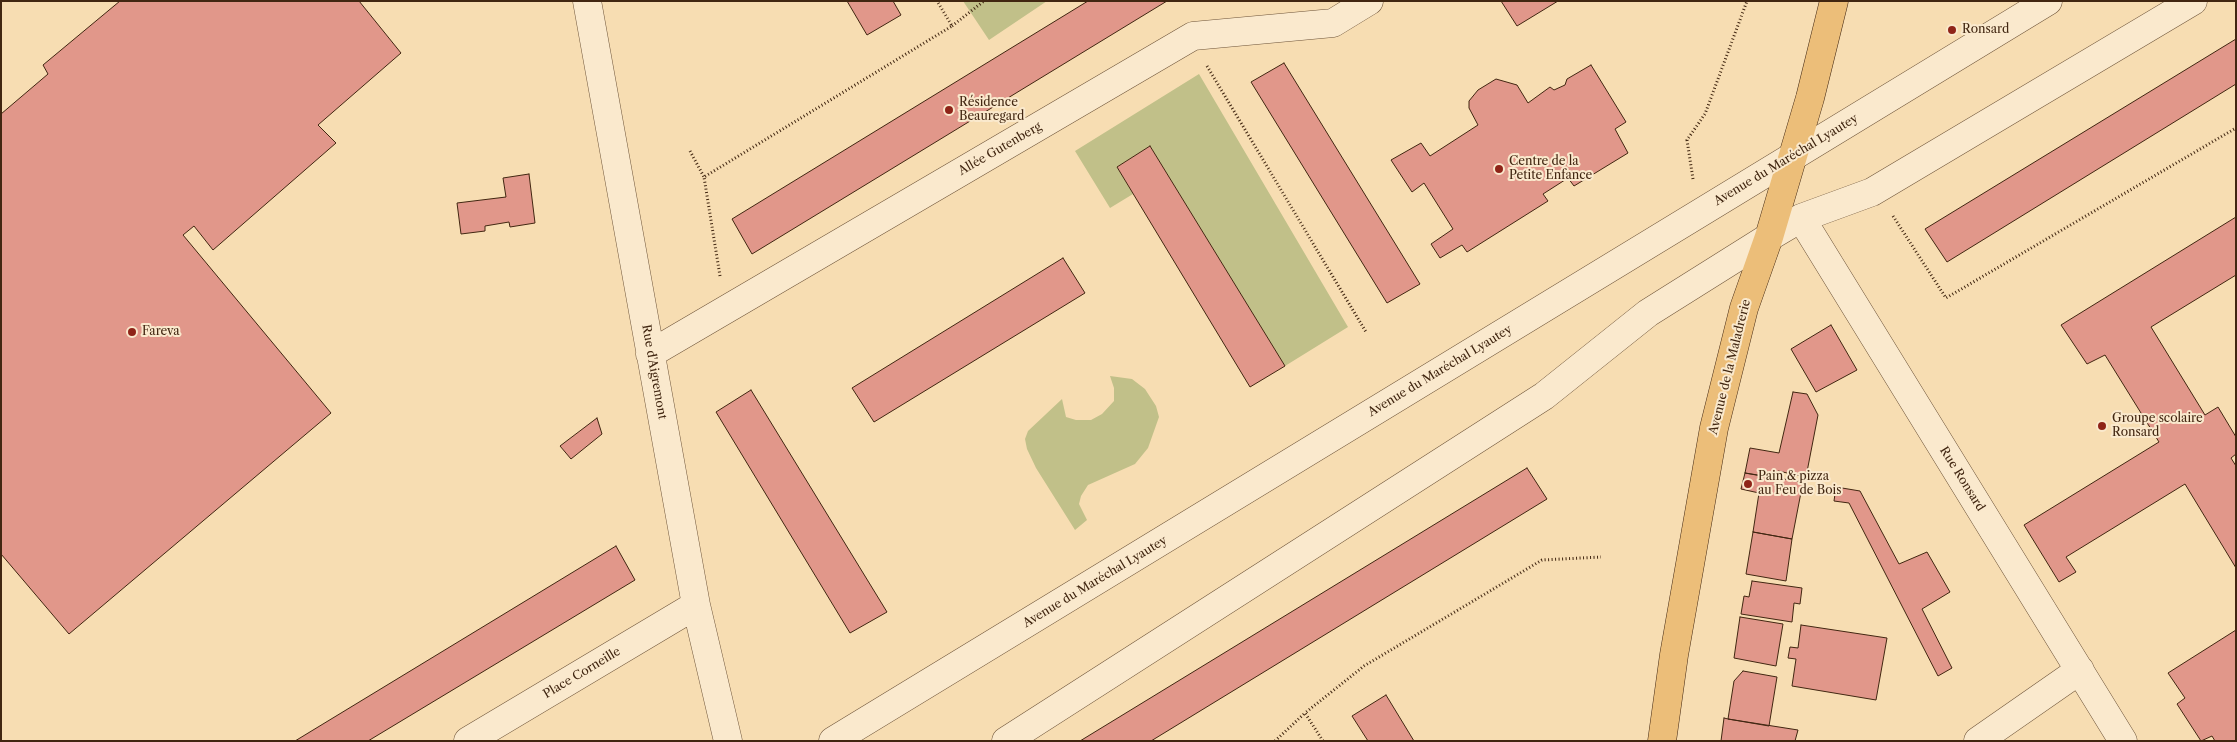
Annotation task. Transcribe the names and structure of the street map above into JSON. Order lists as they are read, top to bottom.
{
  "streets": {
    "main road": ["Avenue de la Maladrerie"],
    "street": [
      "Allée Gutenberg",
      "Avenue du Maréchal Lyautey",
      "Rue d'Aigremont",
      "Rue Ronsard",
      "Place Corneille"
    ]
  },
  "crossings": [
    ["Allée Gutenberg", "Rue d'Aigremont"],
    ["Avenue du Maréchal Lyautey", "Avenue de la Maladrerie"],
    ["Rue d'Aigremont", "Place Corneille"]
  ],
  "places": [
    "Ronsard",
    "Résidence Beauregard",
    "Centre de la Petite Enfance",
    "Fareva",
    "Groupe scolaire Ronsard",
    "Pain & pizza au Feu de Bois"
  ]
}
